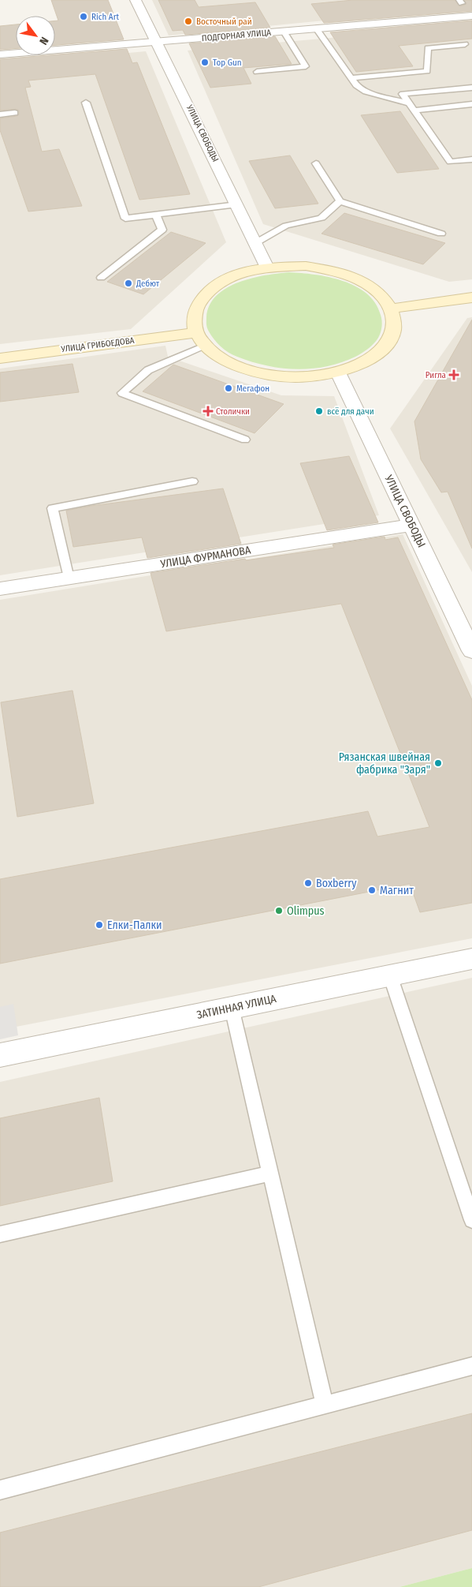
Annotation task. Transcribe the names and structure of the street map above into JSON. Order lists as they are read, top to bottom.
{
  "streets": {
    "main road": ["УЛИЦА ГРИБОЕДОВА"],
    "street": [
      "ПОДГОРНАЯ УЛИЦА",
      "УЛИЦА СВОБОДЫ",
      "УЛИЦА ФУРМАНОВА",
      "ЗАТИННАЯ УЛИЦА"
    ]
  },
  "crossings": [
    ["ПОДГОРНАЯ УЛИЦА", "УЛИЦА СВОБОДЫ"],
    ["УЛИЦА СВОБОДЫ", "УЛИЦА ФУРМАНОВА"]
  ],
  "places": {
    "other": [
      "Rich Art",
      "Восточный рай",
      "Top Gun",
      "Дебют",
      "Мегафон",
      "всё для дачи",
      "Рязанская швейная фабрика \"Заря\"",
      "Boxberry",
      "Магнит",
      "Olimpus",
      "Елки-Палки"
    ],
    "health": ["Ригла", "Столички"]
  },
  "north": "bottom right"
}
